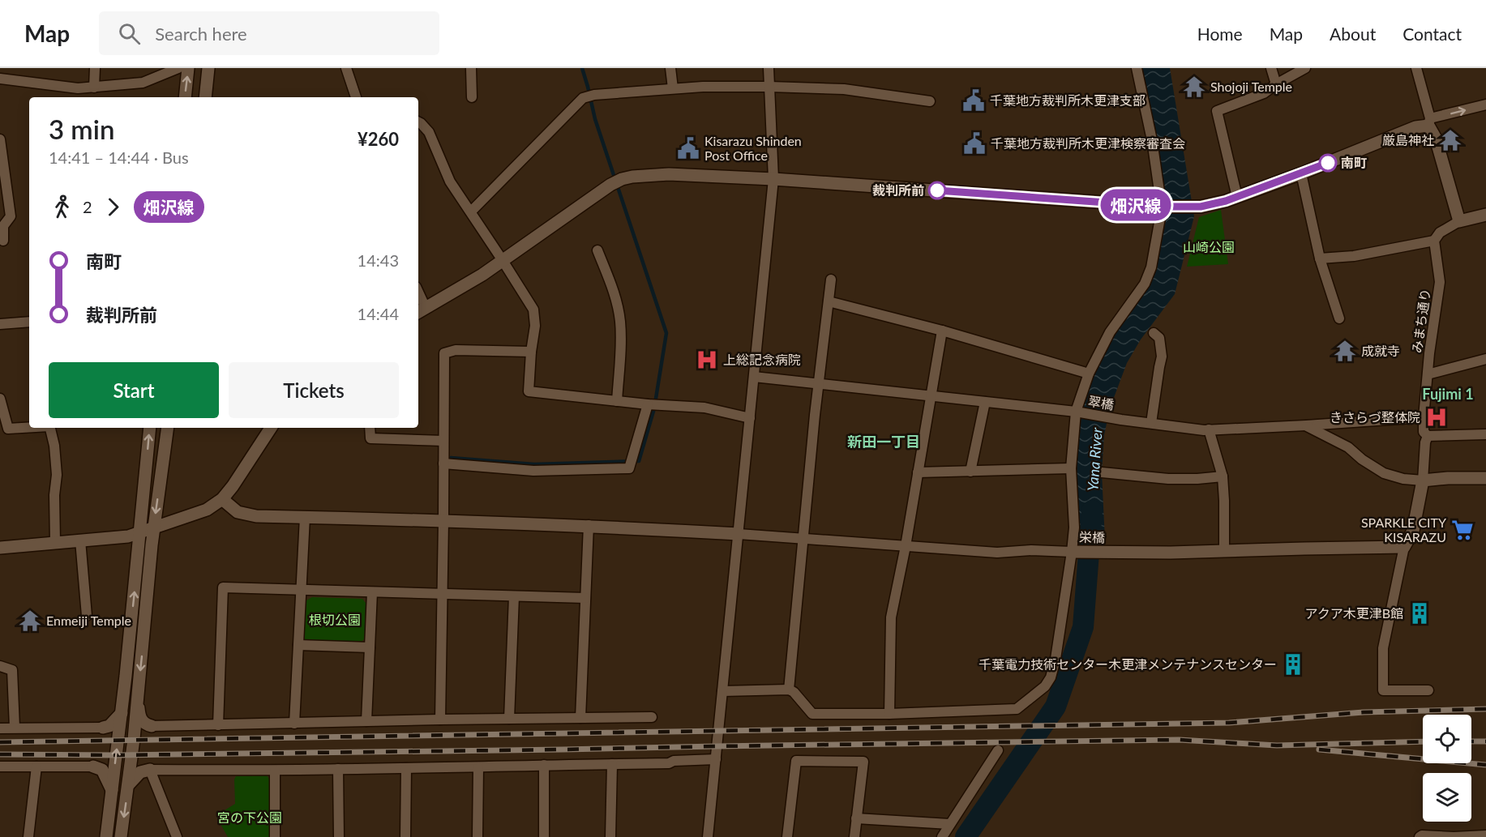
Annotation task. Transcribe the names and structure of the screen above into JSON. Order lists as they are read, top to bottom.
{
  "streets": {
    "street": ["みまち通り", "翠橋", "栄橋"]
  },
  "crossings": [
    ["みまち通り", "翠橋"]
  ],
  "districts": ["Fujimi 1", "新田一丁目"],
  "water": ["Yana River"],
  "parks": ["山崎公園", "根切公園", "宮の下公園"],
  "places": {
    "temple": [
      "Shojoji Temple",
      "厳島神社",
      "成就寺",
      "Enmeiji Temple"
    ],
    "public building": ["千葉地方裁判所木更津支部", "千葉地方裁判所木更津検察審査会", "Kisarazu Shinden Post Office"],
    "other": ["南町", "裁判所前"],
    "hospital": ["上総記念病院", "きさらづ整体院"],
    "supermarket": ["SPARKLE CITY KISARAZU"],
    "building": ["アクア木更津B館", "千葉電力技術センター木更津メンテナンスセンター"]
  },
  "lines": ["bus line 畑沢線"],
  "page": {
    "header": "Map",
    "search": "Search here",
    "nav": [
      "Home",
      "Map",
      "About",
      "Contact"
    ],
    "on_map": "畑沢線",
    "heading": ["3 min", "14:41 – 14:44 · Bus", "¥260"],
    "legs": ["2", "畑沢線"],
    "list": [
      {
        "name": "南町",
        "value": "14:43"
      },
      {
        "name": "裁判所前",
        "value": "14:44"
      }
    ],
    "buttons": ["Start", "Tickets"]
  }
}
